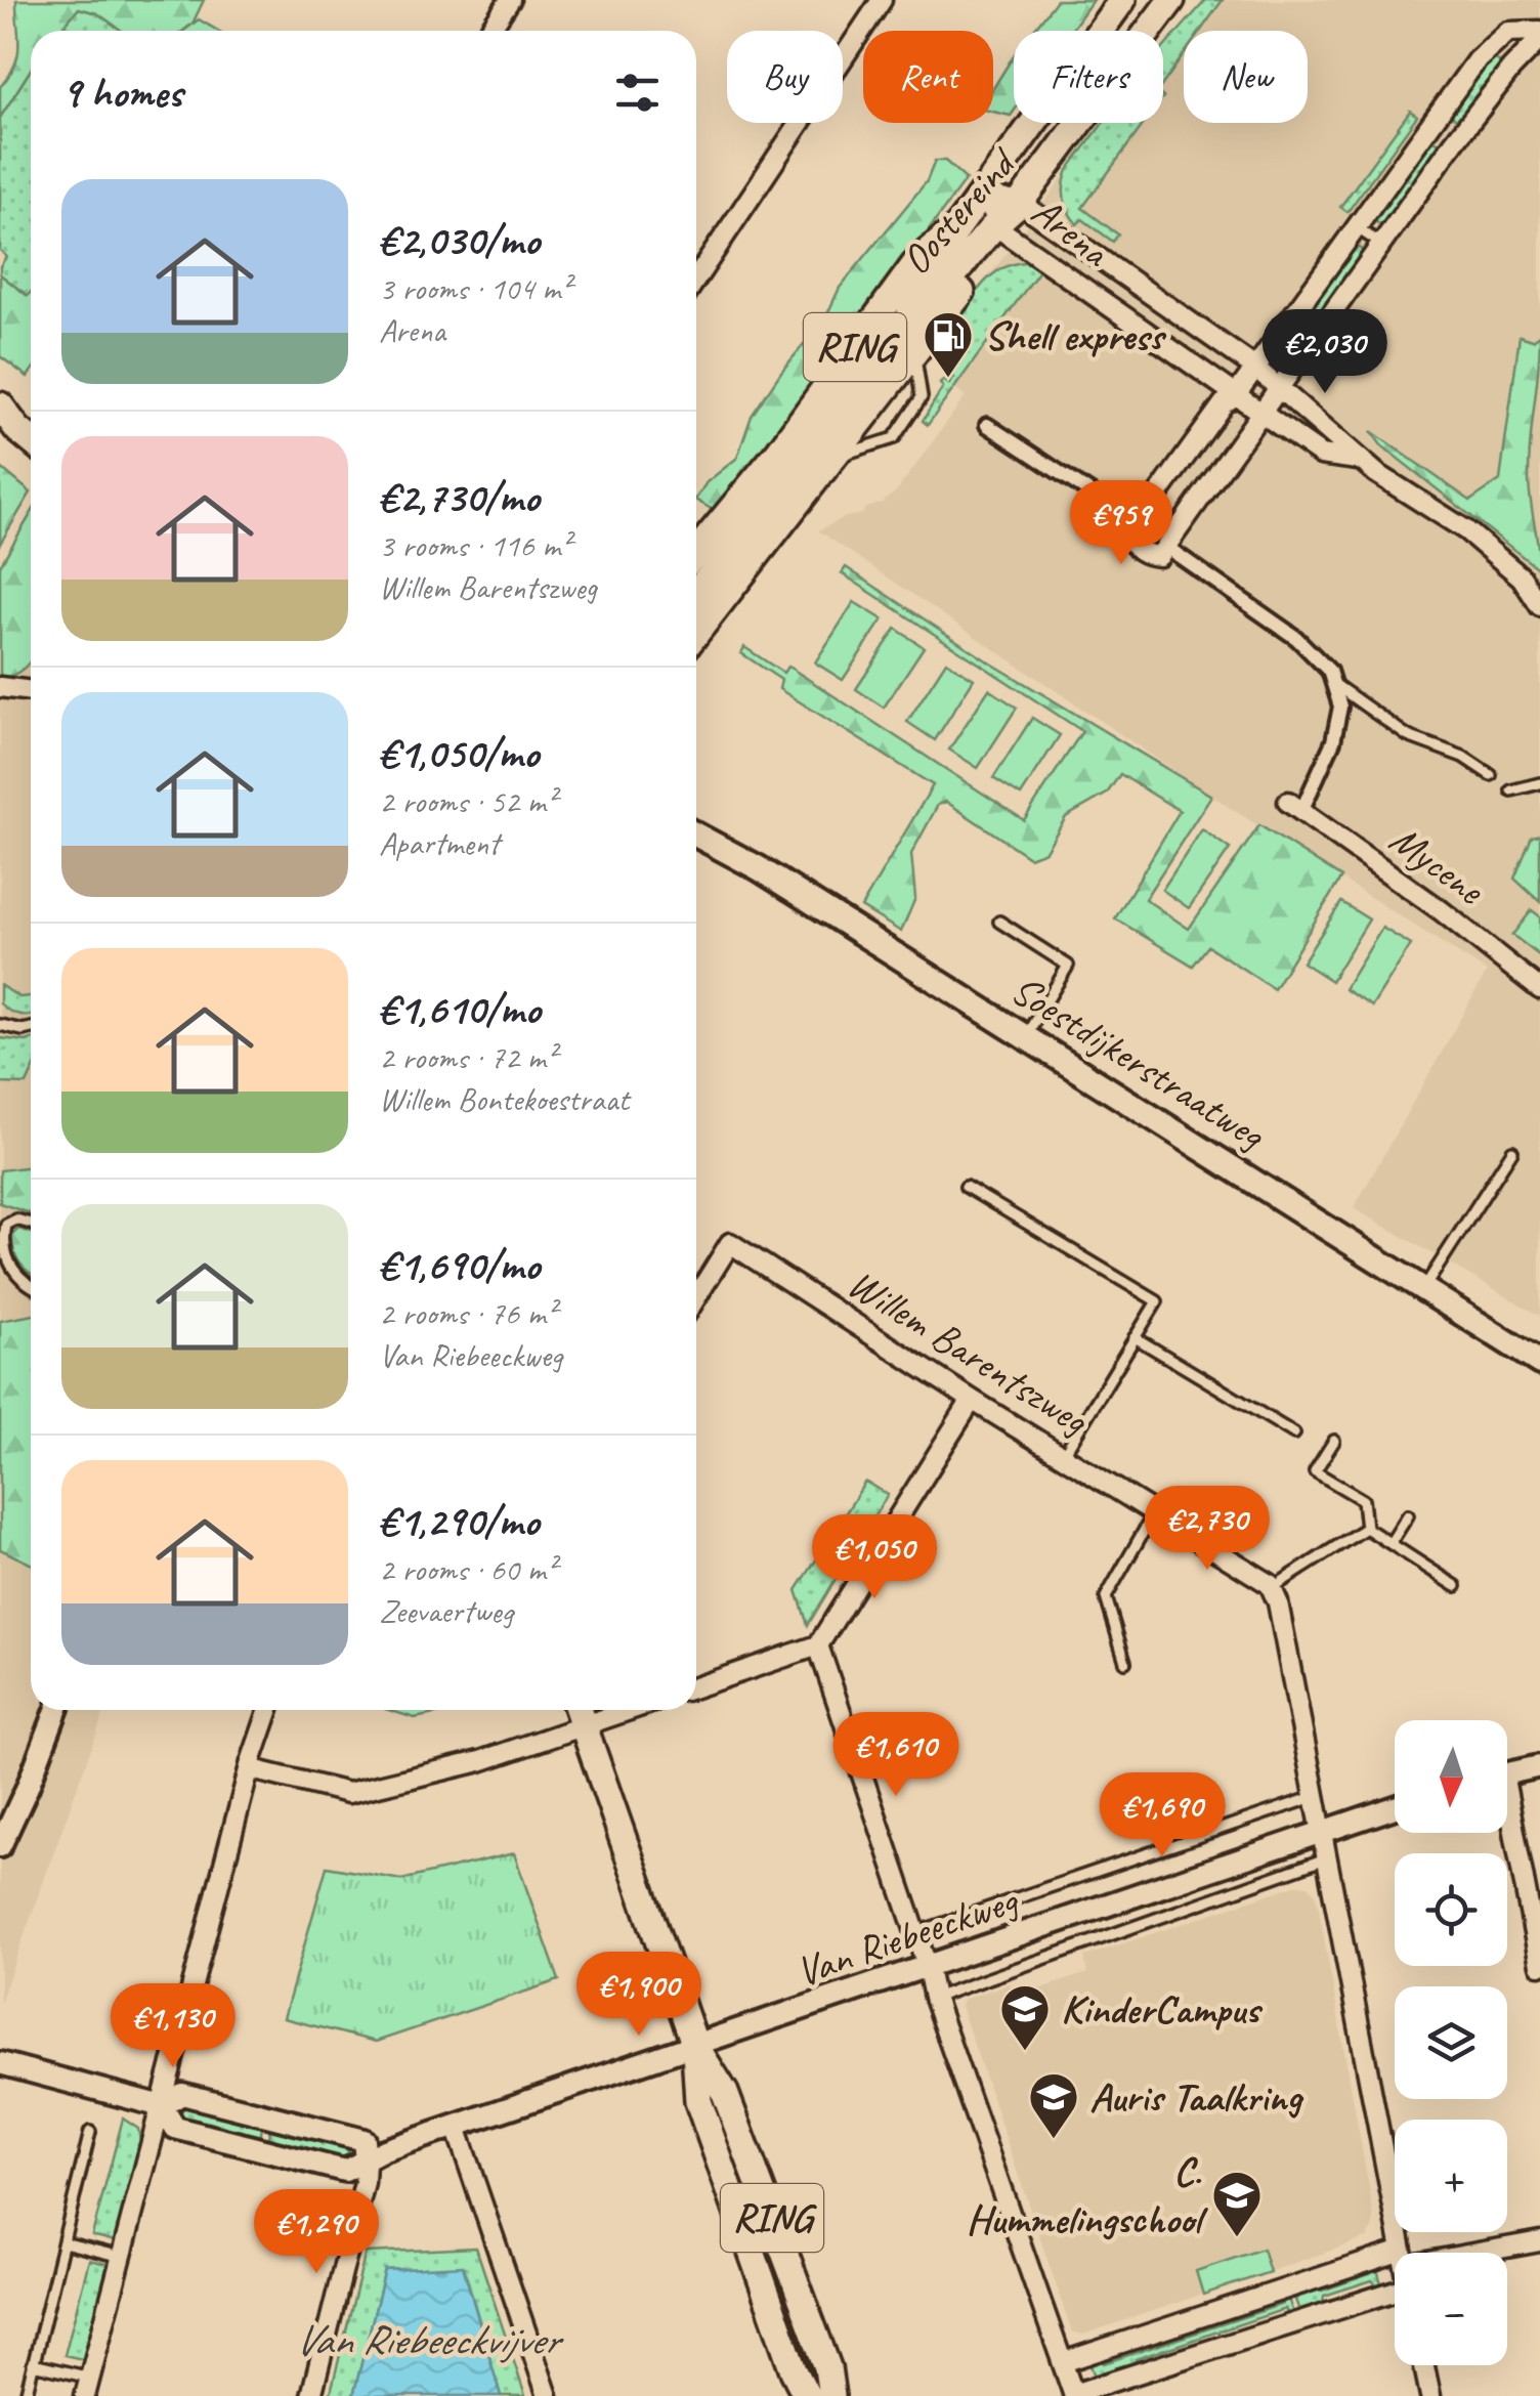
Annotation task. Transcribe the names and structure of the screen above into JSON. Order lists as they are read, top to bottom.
{
  "streets": {
    "main road": ["Oostereind", "RING", "Soestdijkerstraatweg"],
    "street": [
      "Arena",
      "Mycene",
      "Willem Barentszweg",
      "Van Riebeeckweg"
    ]
  },
  "crossings": [
    ["Oostereind", "Arena"],
    ["Oostereind", "RING"],
    ["Arena", "RING"],
    ["RING", "Van Riebeeckweg"]
  ],
  "water": ["Van Riebeeckvijver"],
  "places": {
    "fuel station": ["Shell express"],
    "school or university": ["KinderCampus", "Auris Taalkring", "C. Hummelingschool"]
  },
  "north": "bottom",
  "page": {
    "chip": [
      "Buy",
      "Rent",
      "Filters",
      "New"
    ],
    "heading": "9 homes",
    "list": [
      {
        "name": "€2,030/mo",
        "note": "3 rooms · 104 m² · Arena"
      },
      {
        "name": "€2,730/mo",
        "note": "3 rooms · 116 m² · Willem Barentszweg"
      },
      {
        "name": "€1,050/mo",
        "note": "2 rooms · 52 m² · Apartment"
      },
      {
        "name": "€1,610/mo",
        "note": "2 rooms · 72 m² · Willem Bontekoestraat"
      },
      {
        "name": "€1,690/mo",
        "note": "2 rooms · 76 m² · Van Riebeeckweg"
      },
      {
        "name": "€1,290/mo",
        "note": "2 rooms · 60 m² · Zeevaertweg"
      }
    ],
    "price": [
      "€2,030",
      "€959",
      "€2,730",
      "€1,050",
      "€1,610",
      "€1,690",
      "€1,900",
      "€1,130",
      "€1,290"
    ],
    "map_buttons": ["+", "−"]
  }
}
